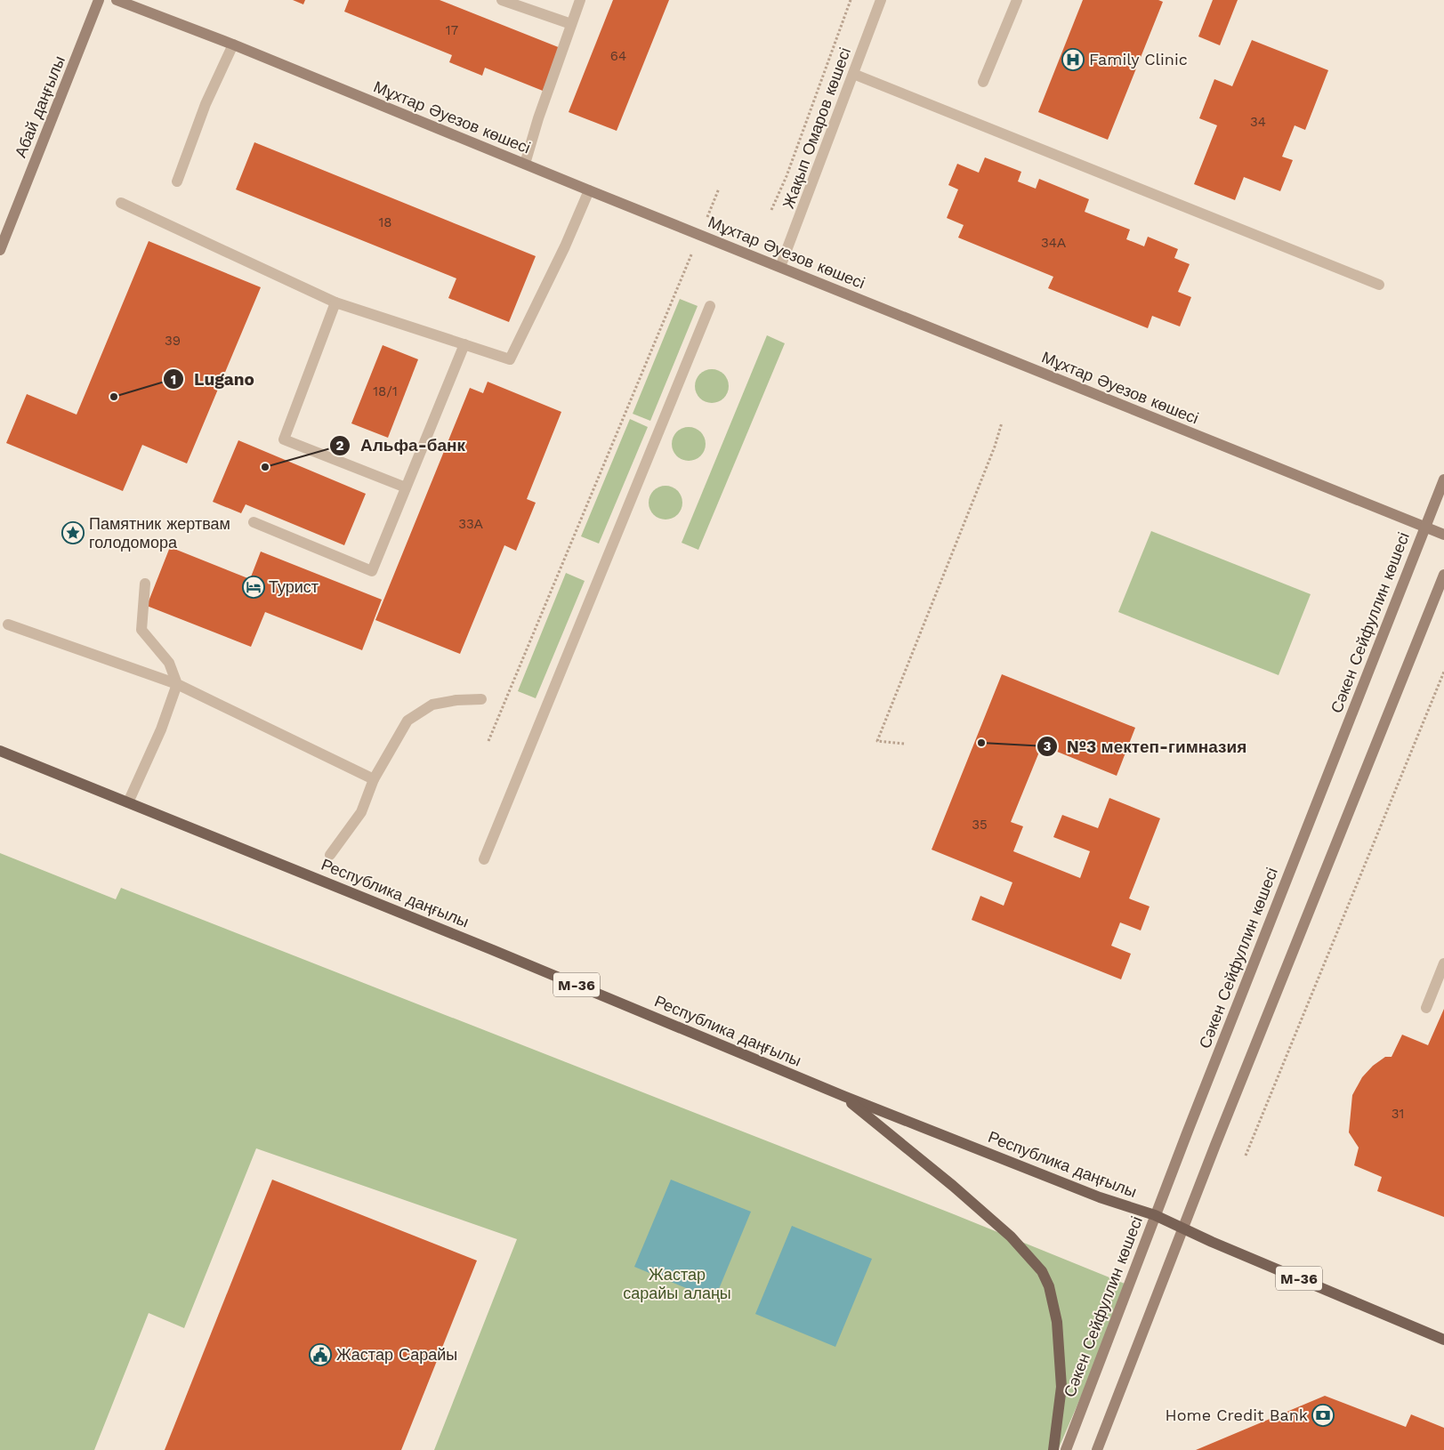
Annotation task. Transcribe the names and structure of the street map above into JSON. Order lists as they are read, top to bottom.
{
  "streets": {
    "main road": [
      "Абай даңғылы",
      "Мұхтар Әуезов көшесі",
      "Сәкен Сейфуллин көшесі",
      "Республика даңғылы",
      "M-36"
    ],
    "street": ["Жақып Омаров көшесі"]
  },
  "crossings": [
    ["Мұхтар Әуезов көшесі", "Жақып Омаров көшесі"],
    ["Мұхтар Әуезов көшесі", "Сәкен Сейфуллин көшесі"],
    ["Сәкен Сейфуллин көшесі", "Республика даңғылы"]
  ],
  "parks": ["Жастар сарайы алаңы"],
  "places": {
    "hospital": ["Family Clinic"],
    "other": ["Lugano", "Альфа-банк", "№3 мектеп-гимназия"],
    "place": ["Памятник жертвам голодомора"],
    "hotel": ["Турист"],
    "public building": ["Жастар Сарайы"],
    "bank": ["Home Credit Bank"]
  },
  "house_numbers": [
    "17",
    "64",
    "34",
    "18",
    "34А",
    "39",
    "18/1",
    "33А",
    "35",
    "31"
  ]
}
